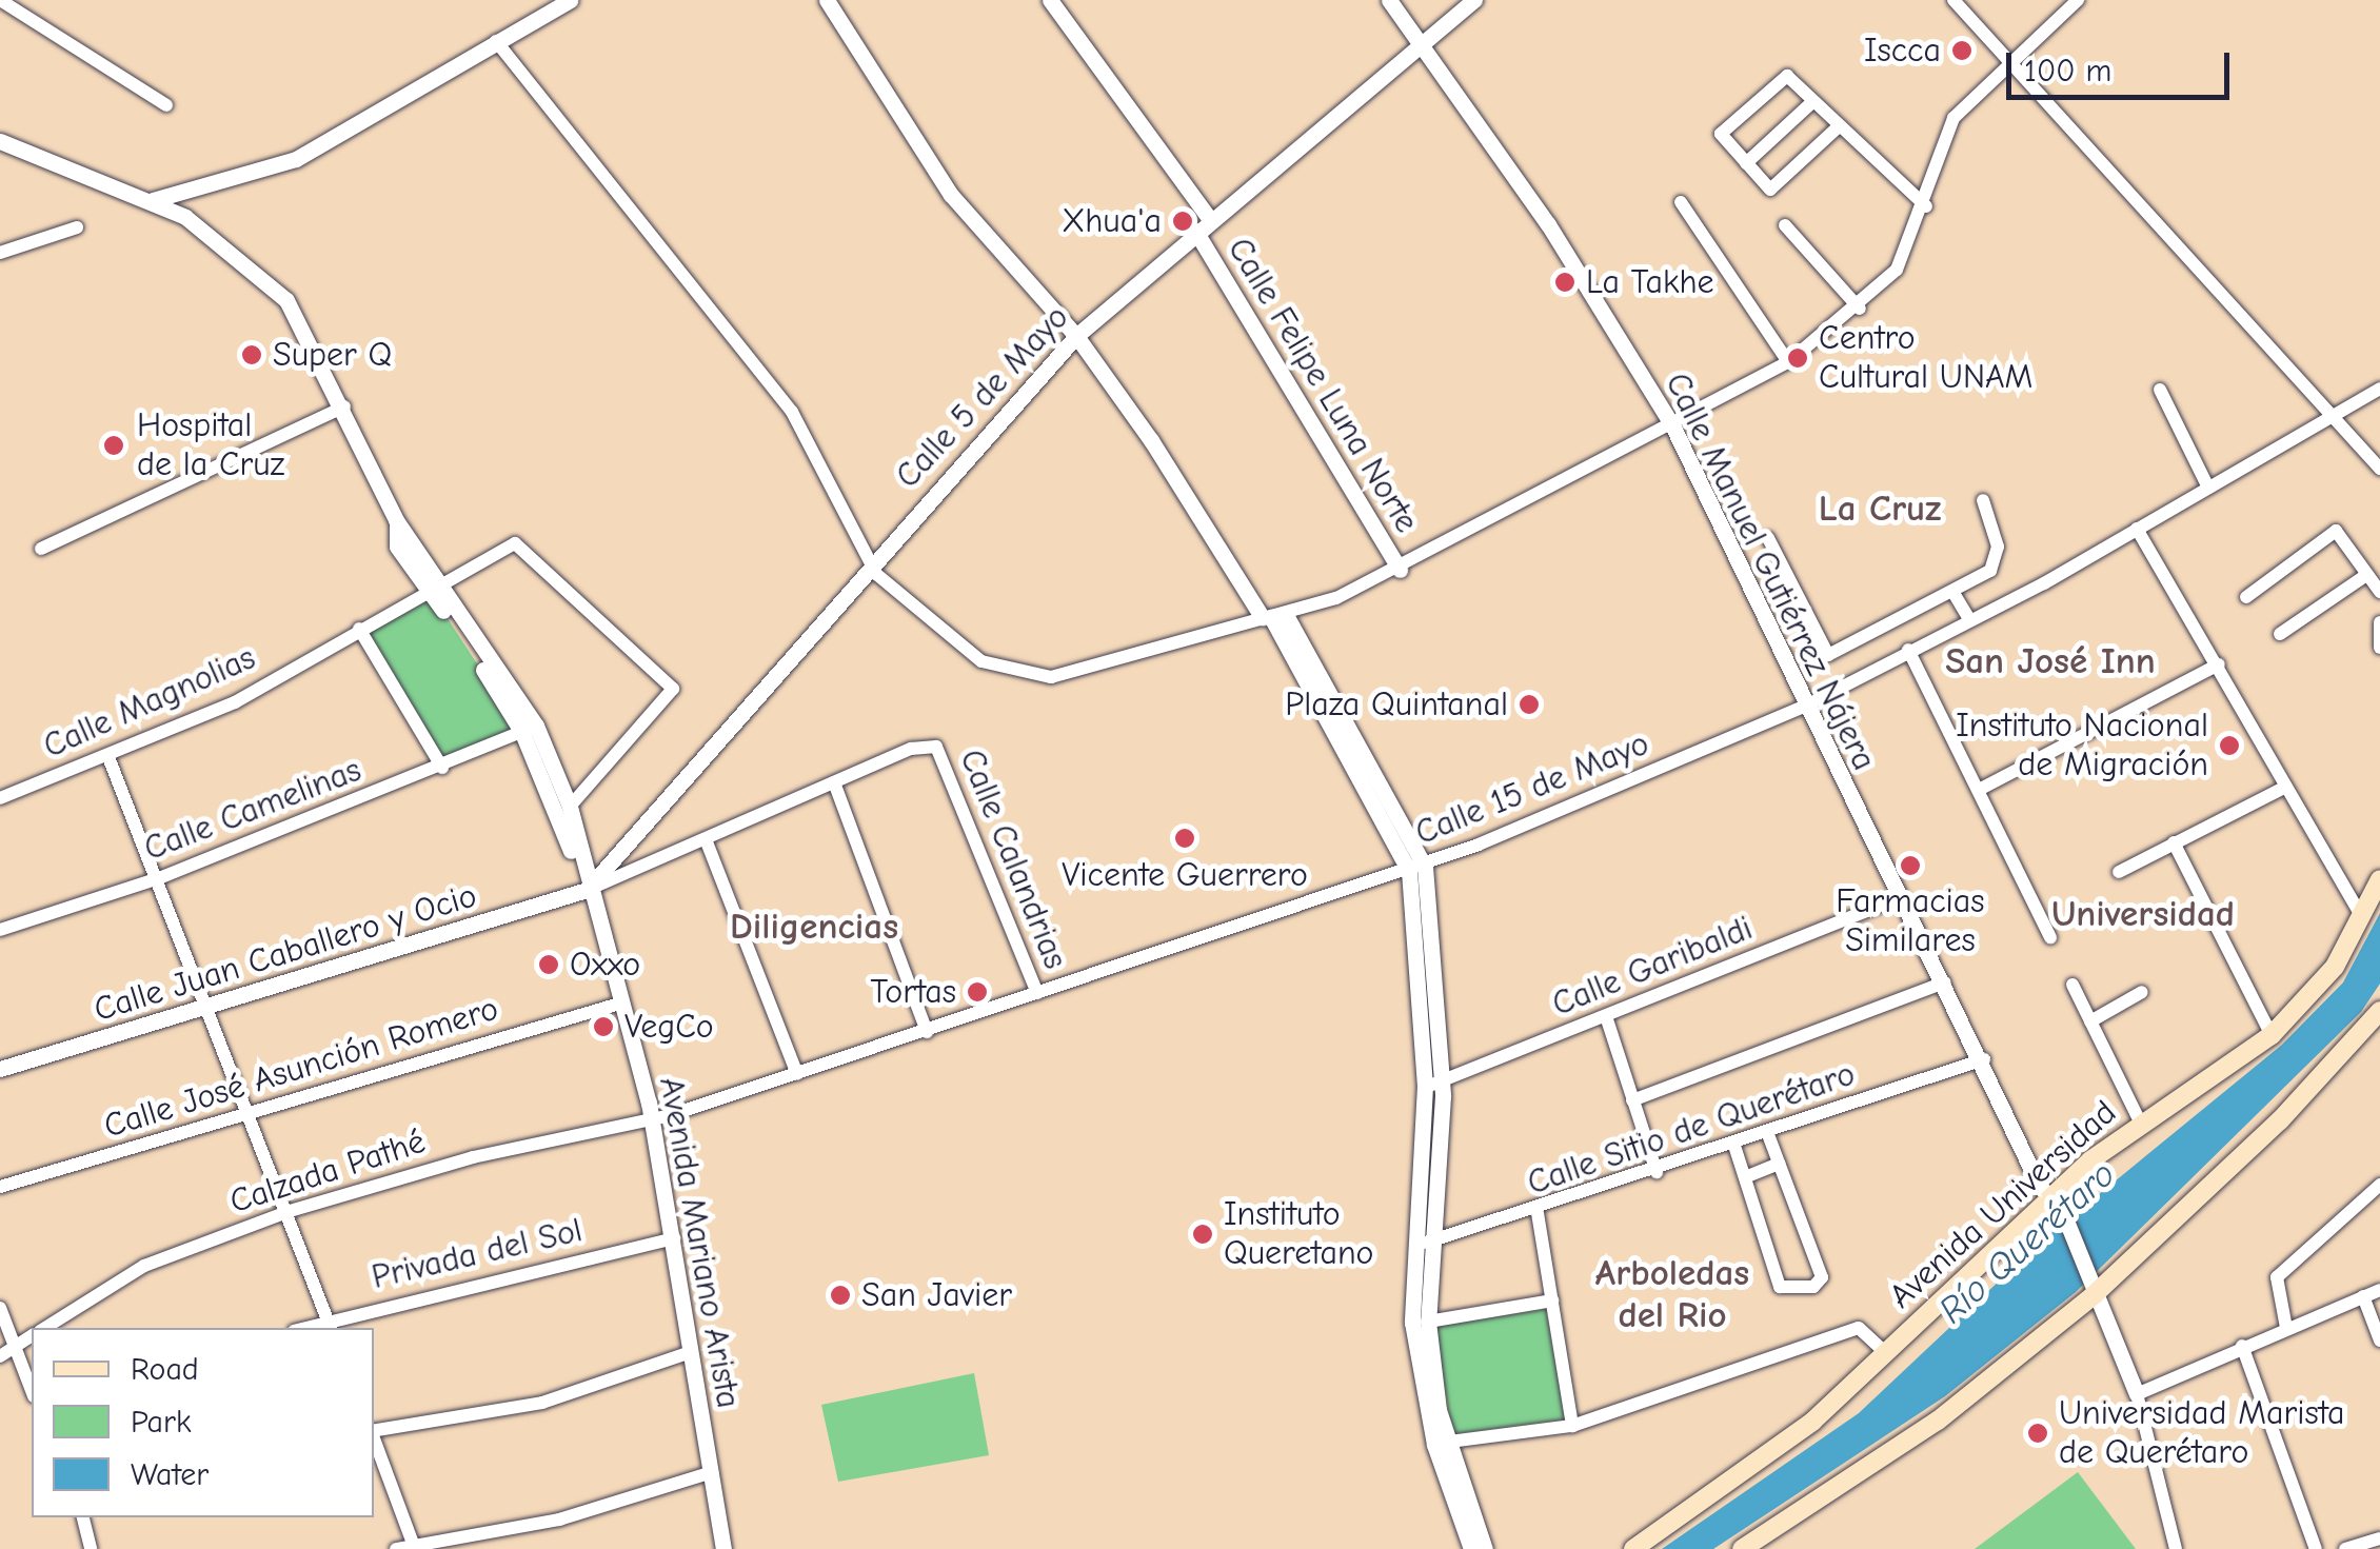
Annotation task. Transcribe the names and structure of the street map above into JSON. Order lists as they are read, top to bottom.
{
  "streets": {
    "main road": ["Avenida Universidad"],
    "street": [
      "Calle Felipe Luna Norte",
      "Calle 5 de Mayo",
      "Calle Manuel Gutiérrez Nájera",
      "Calle Magnolias",
      "Calle 15 de Mayo",
      "Calle Camelinas",
      "Calle Calandrias",
      "Calle Juan Caballero y Ocio",
      "Calle Garibaldi",
      "Calle José Asunción Romero",
      "Calle Sitio de Querétaro",
      "Calzada Pathé",
      "Avenida Mariano Arista",
      "Privada del Sol"
    ]
  },
  "crossings": [
    ["Calle Felipe Luna Norte", "Calle 5 de Mayo"],
    ["Calle 5 de Mayo", "Calle Manuel Gutiérrez Nájera"],
    ["Calle 5 de Mayo", "Calle Juan Caballero y Ocio"],
    ["Calle 5 de Mayo", "Avenida Mariano Arista"],
    ["Calle Manuel Gutiérrez Nájera", "Calle 15 de Mayo"],
    ["Calle Manuel Gutiérrez Nájera", "Calle Garibaldi"],
    ["Calle Manuel Gutiérrez Nájera", "Calle Sitio de Querétaro"],
    ["Calle Manuel Gutiérrez Nájera", "Avenida Universidad"],
    ["Calle 15 de Mayo", "Calle Calandrias"],
    ["Calle 15 de Mayo", "Calzada Pathé"],
    ["Calle 15 de Mayo", "Avenida Mariano Arista"],
    ["Calle Juan Caballero y Ocio", "Avenida Mariano Arista"],
    ["Calle José Asunción Romero", "Avenida Mariano Arista"],
    ["Calzada Pathé", "Avenida Mariano Arista"],
    ["Avenida Mariano Arista", "Privada del Sol"]
  ],
  "districts": [
    "La Cruz",
    "San José Inn",
    "Universidad",
    "Diligencias",
    "Arboledas del Rio"
  ],
  "water": ["Río Querétaro"],
  "places": [
    "Iscca",
    "Xhua'a",
    "La Takhe",
    "Super Q",
    "Centro Cultural UNAM",
    "Hospital de la Cruz",
    "Plaza Quintanal",
    "Instituto Nacional de Migración",
    "Vicente Guerrero",
    "Farmacias Similares",
    "Oxxo",
    "Tortas",
    "VegCo",
    "Instituto Queretano",
    "San Javier",
    "Universidad Marista de Querétaro"
  ],
  "legend": ["Road", "Park", "Water"],
  "scale_bar": "100 m"
}
